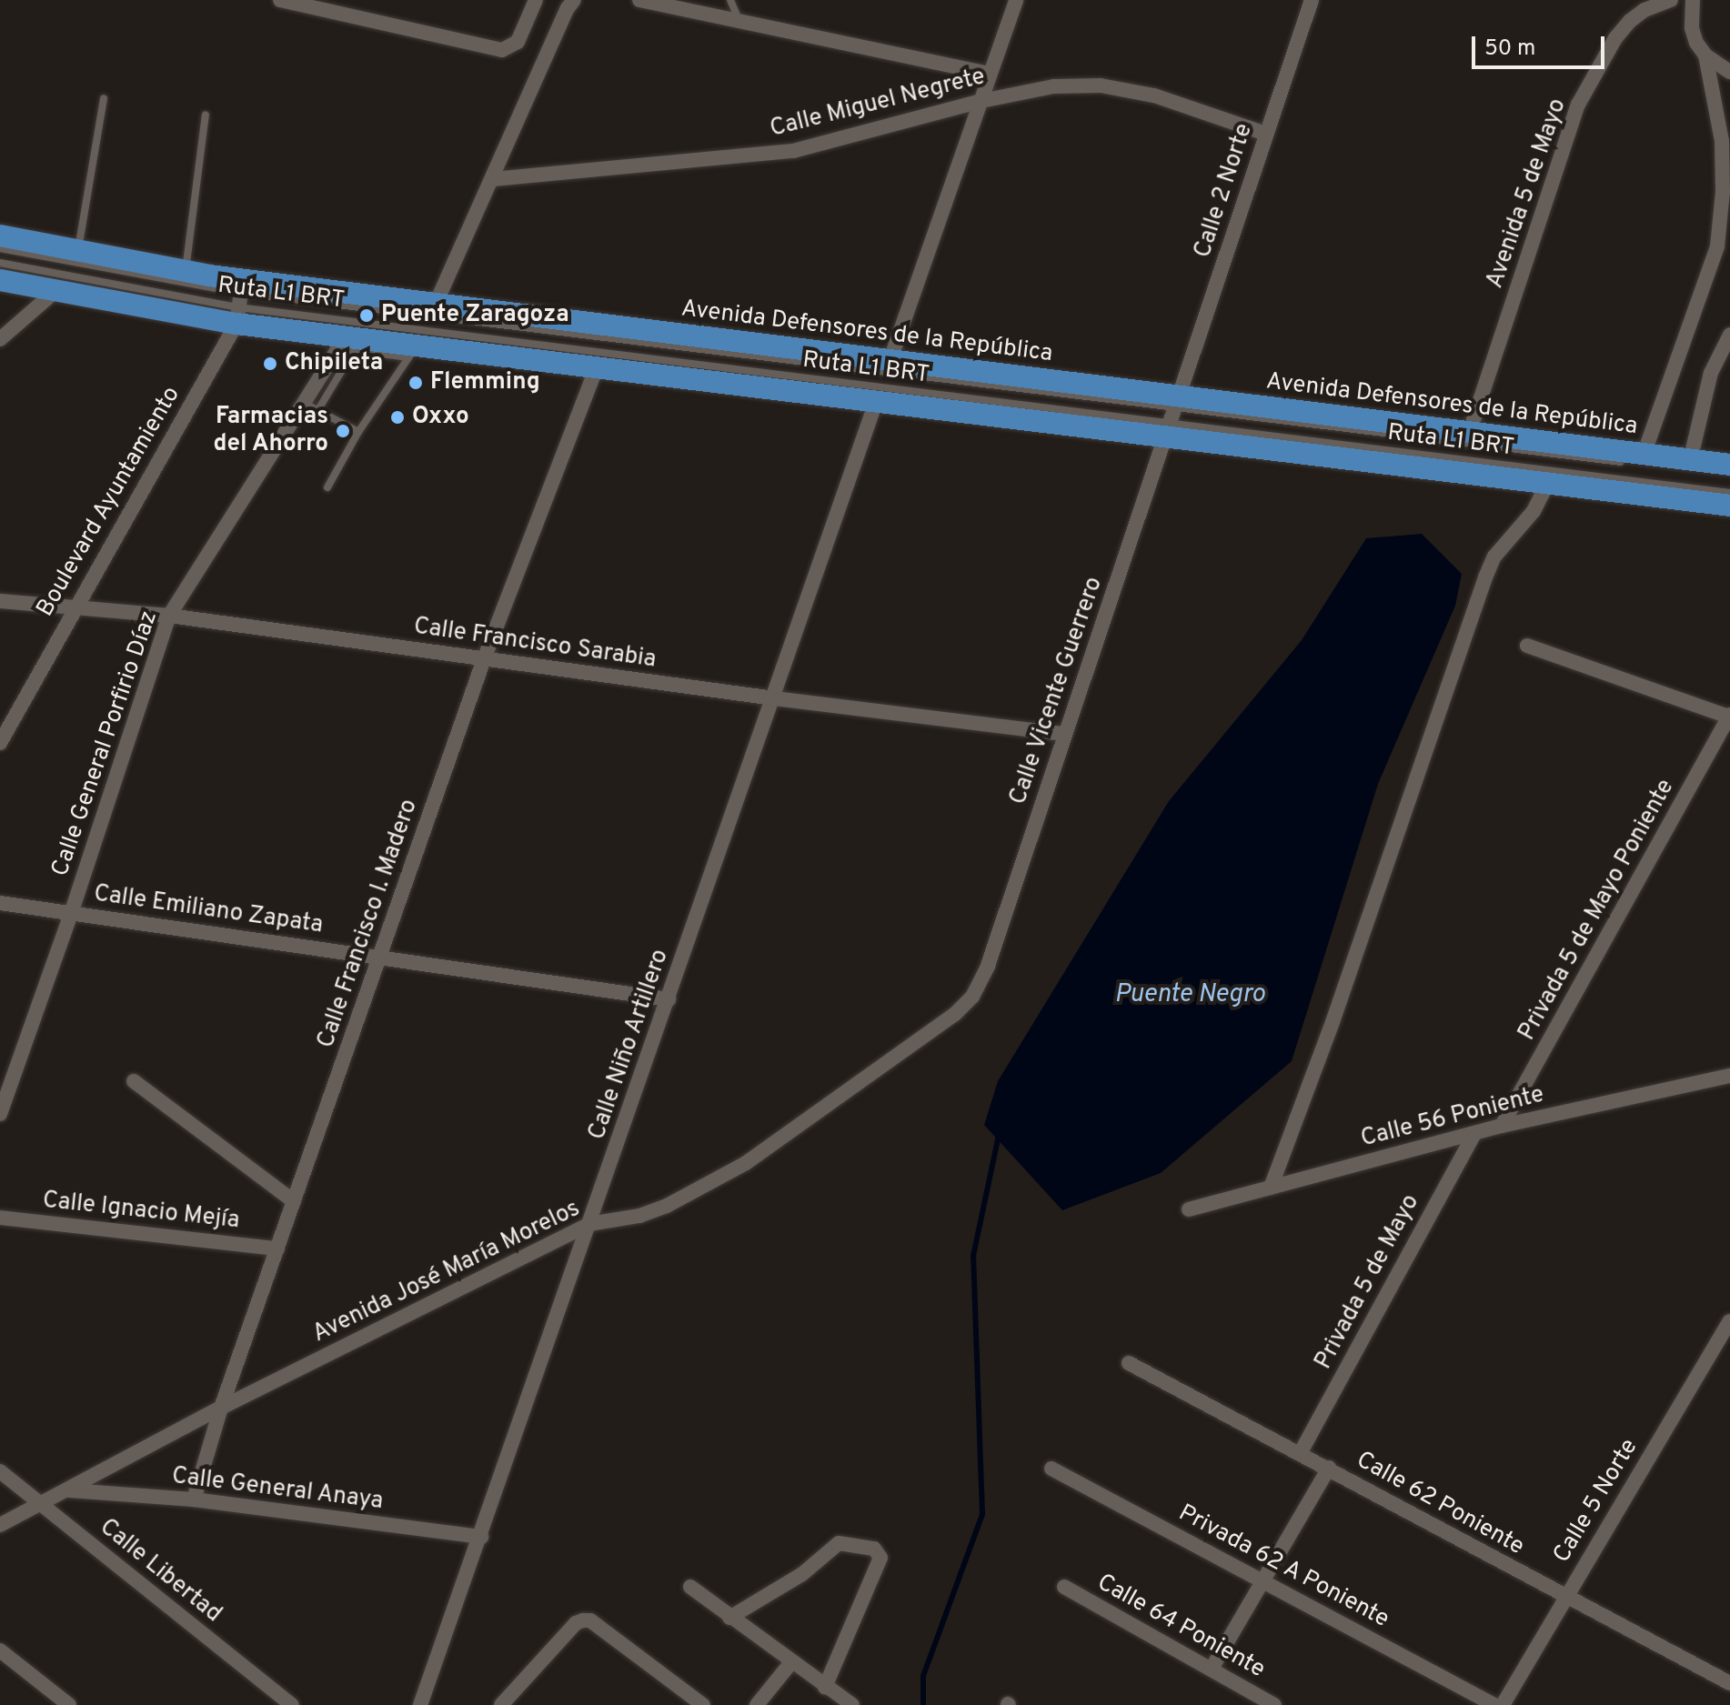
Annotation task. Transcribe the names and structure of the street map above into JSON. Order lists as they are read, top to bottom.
{
  "streets": {
    "main road": ["Avenida Defensores de la República"],
    "street": [
      "Calle Miguel Negrete",
      "Calle 2 Norte",
      "Avenida 5 de Mayo",
      "Boulevard Ayuntamiento",
      "Calle Francisco Sarabia",
      "Calle Vicente Guerrero",
      "Calle General Porfirio Díaz",
      "Calle Emiliano Zapata",
      "Privada 5 de Mayo Poniente",
      "Calle Francisco I. Madero",
      "Calle Niño Artillero",
      "Calle 56 Poniente",
      "Calle Ignacio Mejía",
      "Avenida José María Morelos",
      "Privada 5 de Mayo",
      "Calle General Anaya",
      "Calle 5 Norte",
      "Calle 62 Poniente",
      "Privada 62 A Poniente",
      "Calle Libertad",
      "Calle 64 Poniente"
    ],
    "lane": ["Ruta L1 BRT"]
  },
  "crossings": [
    ["Calle Miguel Negrete", "Calle 2 Norte"],
    ["Calle 2 Norte", "Ruta L1 BRT"],
    ["Calle 2 Norte", "Avenida Defensores de la República"],
    ["Calle 2 Norte", "Calle Vicente Guerrero"],
    ["Avenida 5 de Mayo", "Avenida Defensores de la República"],
    ["Ruta L1 BRT", "Avenida Defensores de la República"],
    ["Ruta L1 BRT", "Boulevard Ayuntamiento"],
    ["Ruta L1 BRT", "Calle Vicente Guerrero"],
    ["Avenida Defensores de la República", "Boulevard Ayuntamiento"],
    ["Avenida Defensores de la República", "Calle Vicente Guerrero"],
    ["Avenida Defensores de la República", "Calle General Porfirio Díaz"],
    ["Avenida Defensores de la República", "Calle Francisco I. Madero"],
    ["Avenida Defensores de la República", "Calle Niño Artillero"],
    ["Boulevard Ayuntamiento", "Calle Francisco Sarabia"],
    ["Calle Francisco Sarabia", "Calle Vicente Guerrero"],
    ["Calle Francisco Sarabia", "Calle General Porfirio Díaz"],
    ["Calle Francisco Sarabia", "Calle Francisco I. Madero"],
    ["Calle Francisco Sarabia", "Calle Niño Artillero"],
    ["Calle Vicente Guerrero", "Avenida José María Morelos"],
    ["Calle General Porfirio Díaz", "Calle Emiliano Zapata"],
    ["Calle Emiliano Zapata", "Calle Francisco I. Madero"],
    ["Calle Emiliano Zapata", "Calle Niño Artillero"],
    ["Privada 5 de Mayo Poniente", "Calle 56 Poniente"],
    ["Calle Francisco I. Madero", "Calle Ignacio Mejía"],
    ["Calle Francisco I. Madero", "Avenida José María Morelos"],
    ["Calle Francisco I. Madero", "Calle General Anaya"],
    ["Calle Niño Artillero", "Avenida José María Morelos"],
    ["Calle Niño Artillero", "Calle General Anaya"],
    ["Calle 56 Poniente", "Privada 5 de Mayo"],
    ["Avenida José María Morelos", "Calle General Anaya"],
    ["Avenida José María Morelos", "Calle Libertad"],
    ["Privada 5 de Mayo", "Calle 62 Poniente"],
    ["Calle 5 Norte", "Calle 62 Poniente"]
  ],
  "water": ["Puente Negro"],
  "places": [
    "Puente Zaragoza",
    "Chipileta",
    "Flemming",
    "Oxxo",
    "Farmacias del Ahorro"
  ],
  "scale_bar": "50 m"
}
